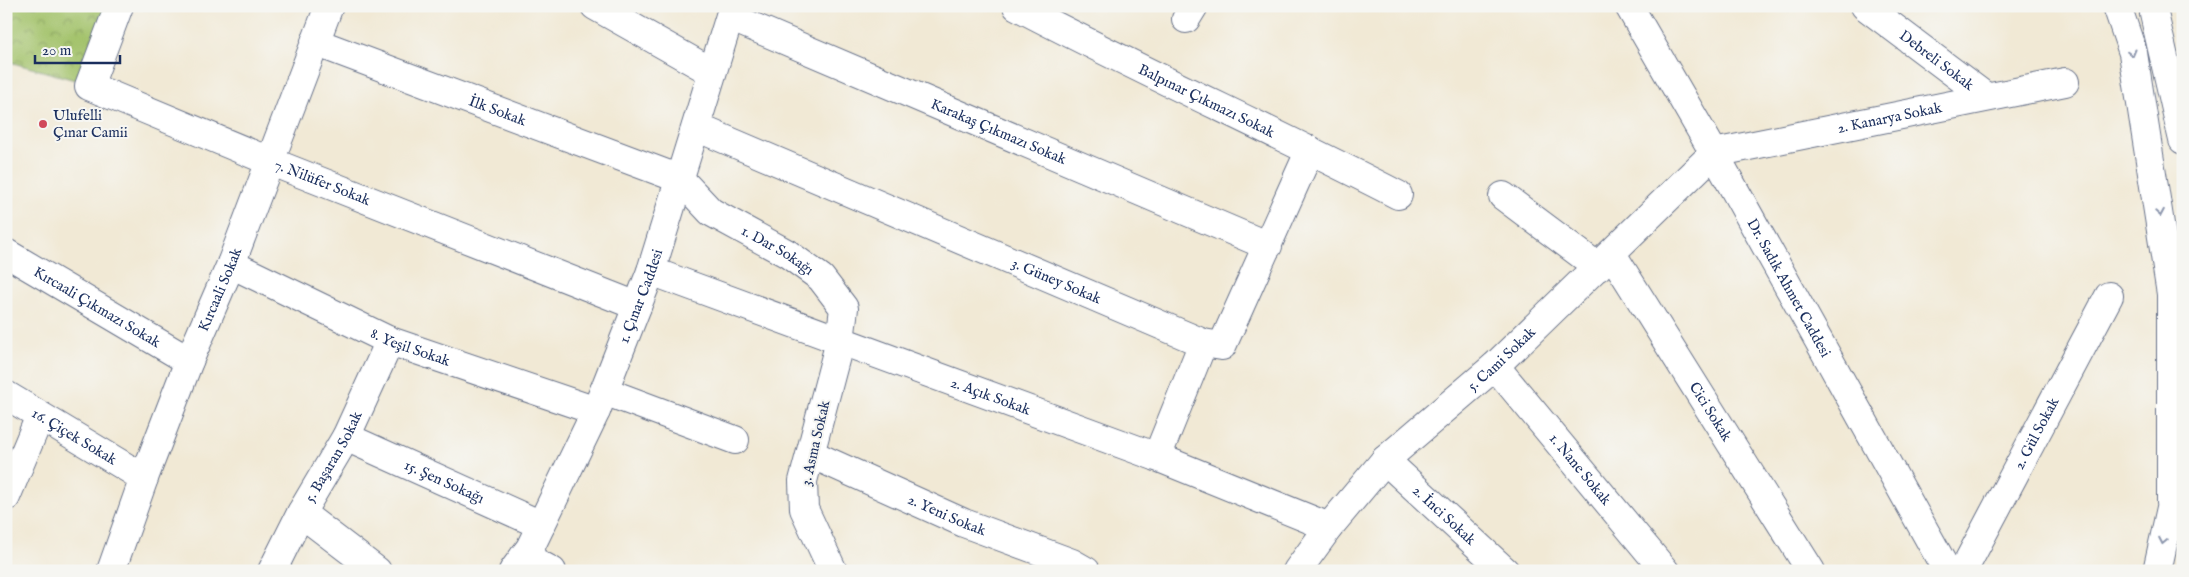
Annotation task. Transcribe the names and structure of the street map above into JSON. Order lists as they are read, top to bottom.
{
  "streets": {
    "main road": [
      "Debreli Sokak",
      "Balpınar Çıkmazı Sokak",
      "İlk Sokak",
      "2. Kanarya Sokak",
      "Karakaş Çıkmazı Sokak",
      "7. Nilüfer Sokak",
      "1. Dar Sokağı",
      "3. Güney Sokak",
      "Kırcaali Sokak",
      "Dr. Sadık Ahmet Caddesi",
      "1. Çınar Caddesi",
      "Kırcaali Çıkmazı Sokak",
      "8. Yeşil Sokak",
      "5. Cami Sokak",
      "2. Açık Sokak",
      "Cici Sokak",
      "2. Gül Sokak",
      "16. Çiçek Sokak",
      "3. Asma Sokak",
      "5. Başaran Sokak",
      "1. Nane Sokak",
      "15. Şen Sokağı",
      "2. Yeni Sokak",
      "2. İnci Sokak"
    ]
  },
  "crossings": [
    ["Debreli Sokak", "2. Kanarya Sokak"],
    ["İlk Sokak", "1. Dar Sokağı"],
    ["İlk Sokak", "Kırcaali Sokak"],
    ["İlk Sokak", "1. Çınar Caddesi"],
    ["2. Kanarya Sokak", "Dr. Sadık Ahmet Caddesi"],
    ["2. Kanarya Sokak", "5. Cami Sokak"],
    ["Karakaş Çıkmazı Sokak", "1. Çınar Caddesi"],
    ["7. Nilüfer Sokak", "Kırcaali Sokak"],
    ["7. Nilüfer Sokak", "1. Çınar Caddesi"],
    ["1. Dar Sokağı", "1. Çınar Caddesi"],
    ["1. Dar Sokağı", "2. Açık Sokak"],
    ["1. Dar Sokağı", "3. Asma Sokak"],
    ["3. Güney Sokak", "1. Çınar Caddesi"],
    ["Kırcaali Sokak", "Kırcaali Çıkmazı Sokak"],
    ["Kırcaali Sokak", "8. Yeşil Sokak"],
    ["Kırcaali Sokak", "16. Çiçek Sokak"],
    ["Dr. Sadık Ahmet Caddesi", "5. Cami Sokak"],
    ["1. Çınar Caddesi", "8. Yeşil Sokak"],
    ["1. Çınar Caddesi", "2. Açık Sokak"],
    ["1. Çınar Caddesi", "15. Şen Sokağı"],
    ["8. Yeşil Sokak", "5. Başaran Sokak"],
    ["5. Cami Sokak", "2. Açık Sokak"],
    ["5. Cami Sokak", "Cici Sokak"],
    ["5. Cami Sokak", "1. Nane Sokak"],
    ["5. Cami Sokak", "2. İnci Sokak"],
    ["2. Açık Sokak", "3. Asma Sokak"],
    ["3. Asma Sokak", "2. Yeni Sokak"],
    ["5. Başaran Sokak", "15. Şen Sokağı"]
  ],
  "places": ["Ulufelli Çınar Camii"],
  "scale_bar": "20 m"
}
